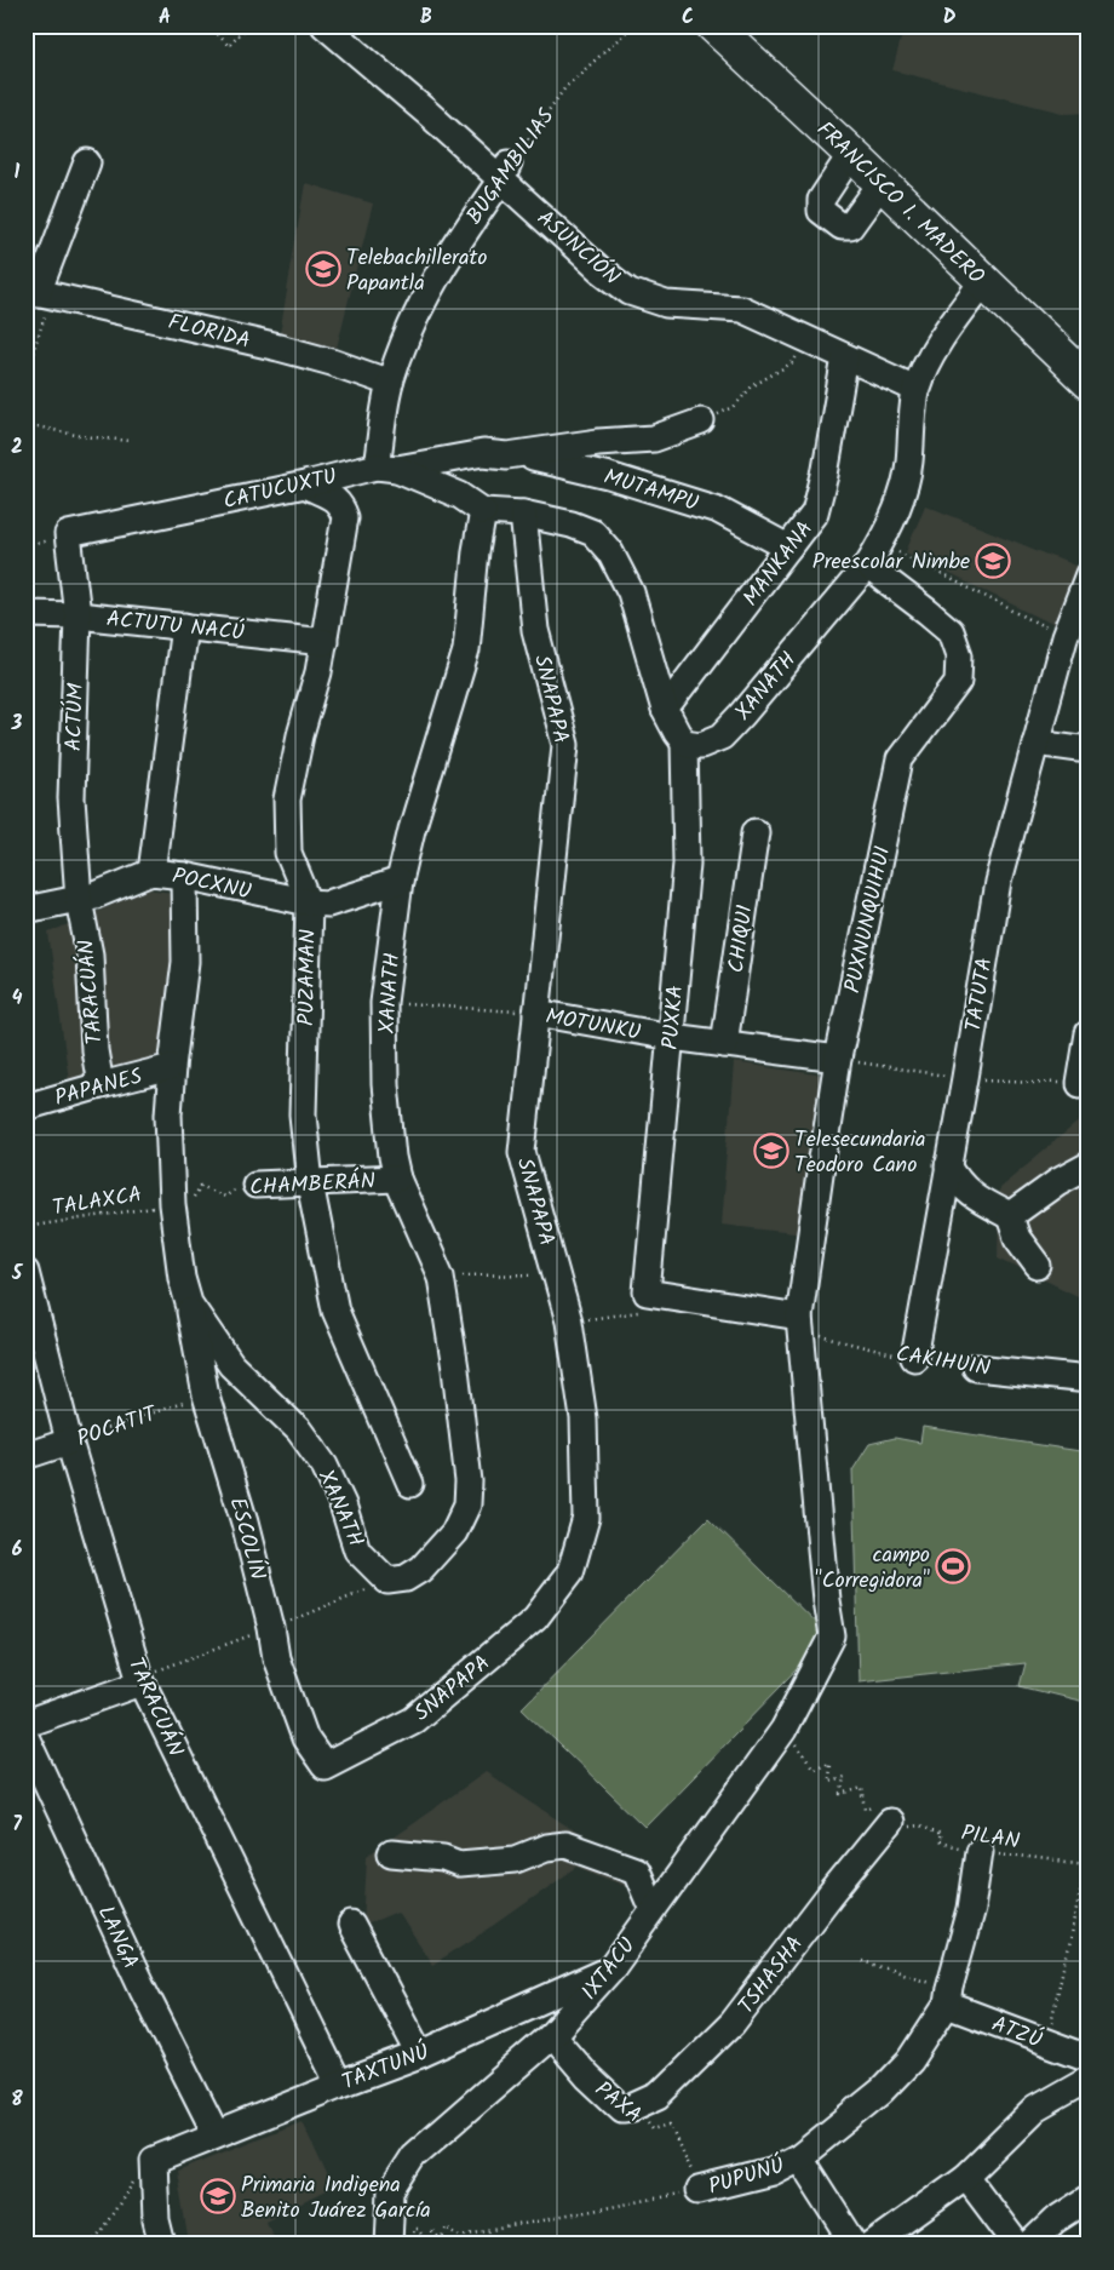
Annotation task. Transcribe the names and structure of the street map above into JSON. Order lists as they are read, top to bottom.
{
  "streets": {
    "main road": ["FRANCISCO I. MADERO"],
    "street": [
      "BUGAMBILIAS",
      "ASUNCIÓN",
      "FLORIDA",
      "CATUCUXTU",
      "MUTAMPU",
      "MANKANA",
      "ACTUTU NACÚ",
      "XANATH",
      "SNAPAPA",
      "ACTÚM",
      "POCXNU",
      "PUXNUNQUIHUI",
      "CHIQUI",
      "PUZAMAN",
      "TARACUÁN",
      "TATUTA",
      "PUXKA",
      "MOTUNKU",
      "PAPANES",
      "CHAMBERÁN",
      "CAKIHUIN",
      "POCATIT",
      "ESCOLÍN",
      "LANGA",
      "IXTACU",
      "TSHASHA",
      "ATZÚ",
      "TAXTUNÚ",
      "PAXA",
      "PUPUNÚ"
    ],
    "path": ["TALAXCA", "PILAN"]
  },
  "crossings": [
    ["BUGAMBILIAS", "ASUNCIÓN"],
    ["BUGAMBILIAS", "FLORIDA"],
    ["BUGAMBILIAS", "CATUCUXTU"],
    ["BUGAMBILIAS", "MUTAMPU"],
    ["FRANCISCO I. MADERO", "XANATH"],
    ["ASUNCIÓN", "MANKANA"],
    ["ASUNCIÓN", "XANATH"],
    ["CATUCUXTU", "MUTAMPU"],
    ["CATUCUXTU", "ACTÚM"],
    ["CATUCUXTU", "PUZAMAN"],
    ["MUTAMPU", "MANKANA"],
    ["ACTUTU NACÚ", "ACTÚM"],
    ["ACTUTU NACÚ", "PUZAMAN"],
    ["XANATH", "POCXNU"],
    ["XANATH", "PUXNUNQUIHUI"],
    ["XANATH", "PUXKA"],
    ["XANATH", "MOTUNKU"],
    ["XANATH", "PAPANES"],
    ["XANATH", "CHAMBERÁN"],
    ["XANATH", "TALAXCA"],
    ["XANATH", "ESCOLÍN"],
    ["SNAPAPA", "MOTUNKU"],
    ["SNAPAPA", "ESCOLÍN"],
    ["ACTÚM", "POCXNU"],
    ["ACTÚM", "TARACUÁN"],
    ["POCXNU", "PUZAMAN"],
    ["POCXNU", "TARACUÁN"],
    ["PUXNUNQUIHUI", "MOTUNKU"],
    ["PUXNUNQUIHUI", "CAKIHUIN"],
    ["PUXNUNQUIHUI", "IXTACU"],
    ["CHIQUI", "MOTUNKU"],
    ["PUZAMAN", "CHAMBERÁN"],
    ["TARACUÁN", "PAPANES"],
    ["TARACUÁN", "POCATIT"],
    ["TARACUÁN", "TAXTUNÚ"],
    ["TATUTA", "CAKIHUIN"],
    ["PUXKA", "MOTUNKU"],
    ["CHAMBERÁN", "TALAXCA"],
    ["POCATIT", "ESCOLÍN"],
    ["PILAN", "TSHASHA"],
    ["PILAN", "ATZÚ"],
    ["PILAN", "PUPUNÚ"],
    ["LANGA", "TAXTUNÚ"],
    ["IXTACU", "TAXTUNÚ"],
    ["IXTACU", "PAXA"],
    ["TSHASHA", "PAXA"],
    ["ATZÚ", "PUPUNÚ"],
    ["PAXA", "PUPUNÚ"]
  ],
  "places": {
    "school or university": [
      "Telebachillerato Papantla",
      "Preescolar Nimbe",
      "Telesecundaria Teodoro Cano",
      "Primaria Indigena Benito Juárez García"
    ],
    "sports": ["campo \"Corregidora\""]
  },
  "grid": {
    "columns": [
      "A",
      "B",
      "C",
      "D"
    ],
    "rows": [
      "1",
      "2",
      "3",
      "4",
      "5",
      "6",
      "7",
      "8"
    ]
  }
}
